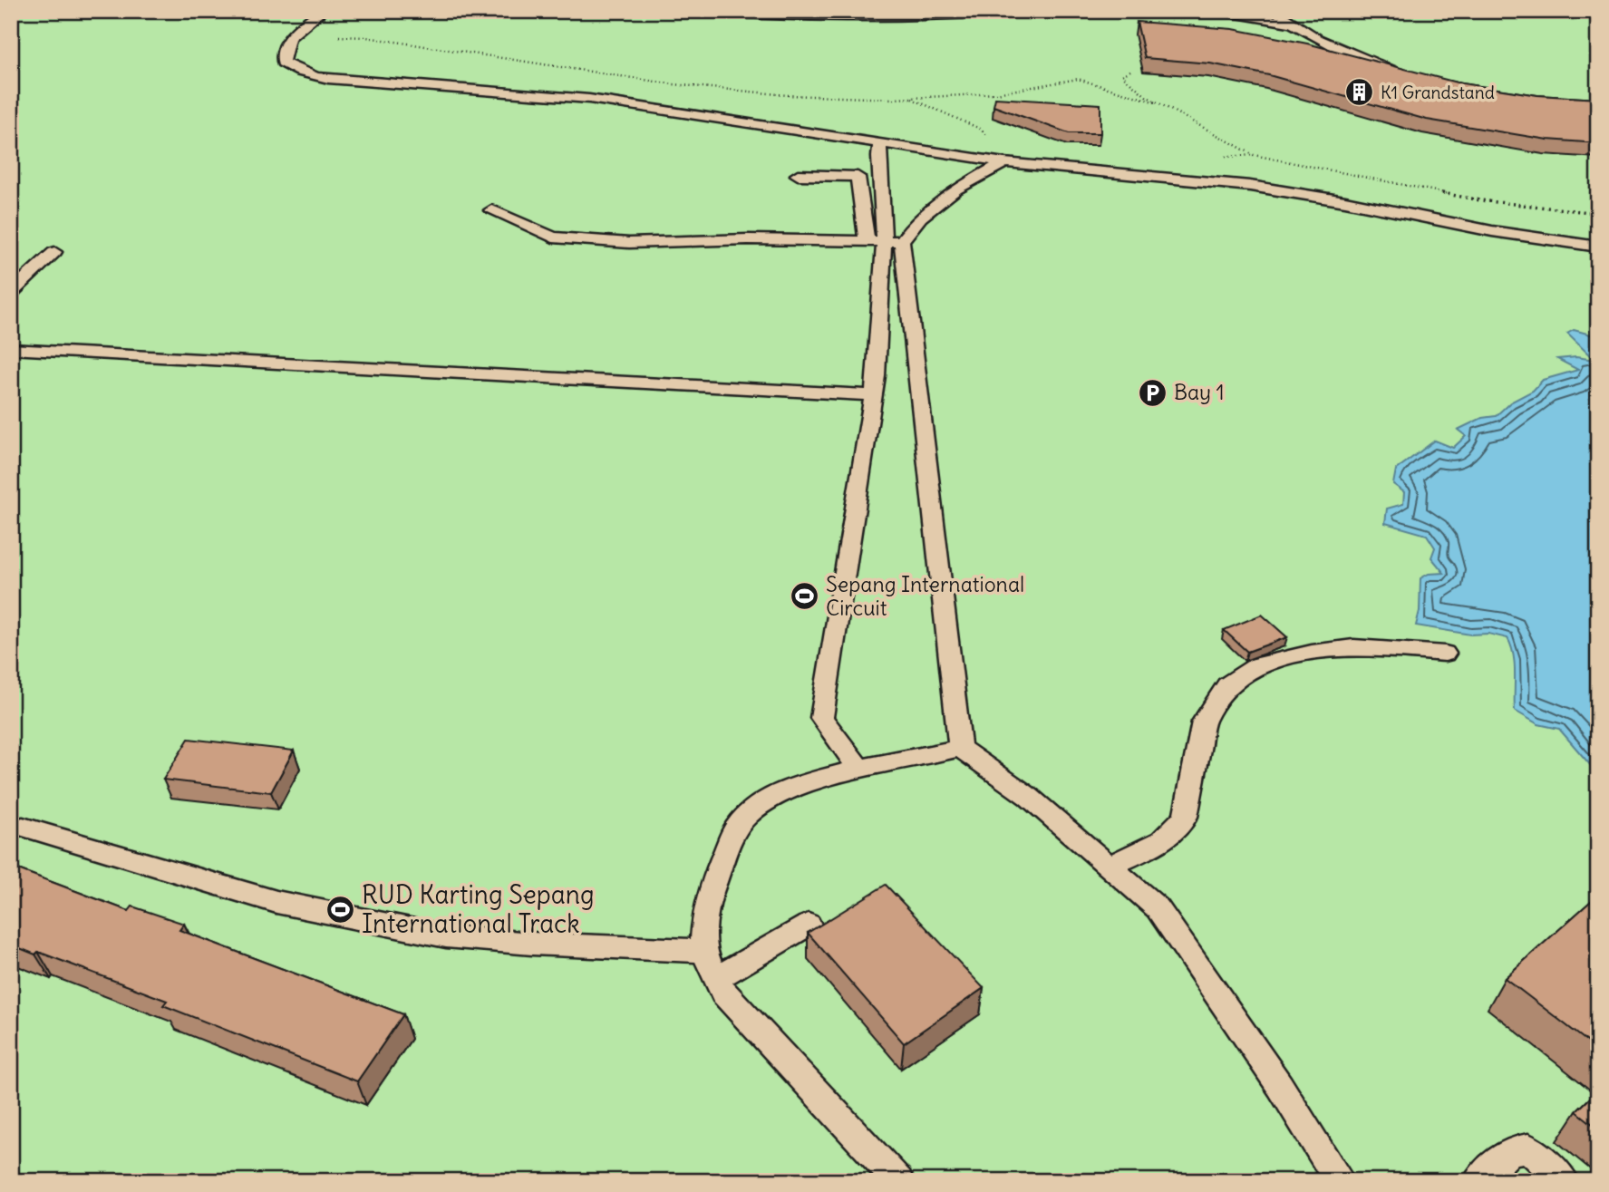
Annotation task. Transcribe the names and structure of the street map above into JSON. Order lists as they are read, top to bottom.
{
  "places": {
    "building": ["K1 Grandstand"],
    "parking": ["Bay 1"],
    "sports": ["Sepang International Circuit", "RUD Karting Sepang International Track"]
  }
}
